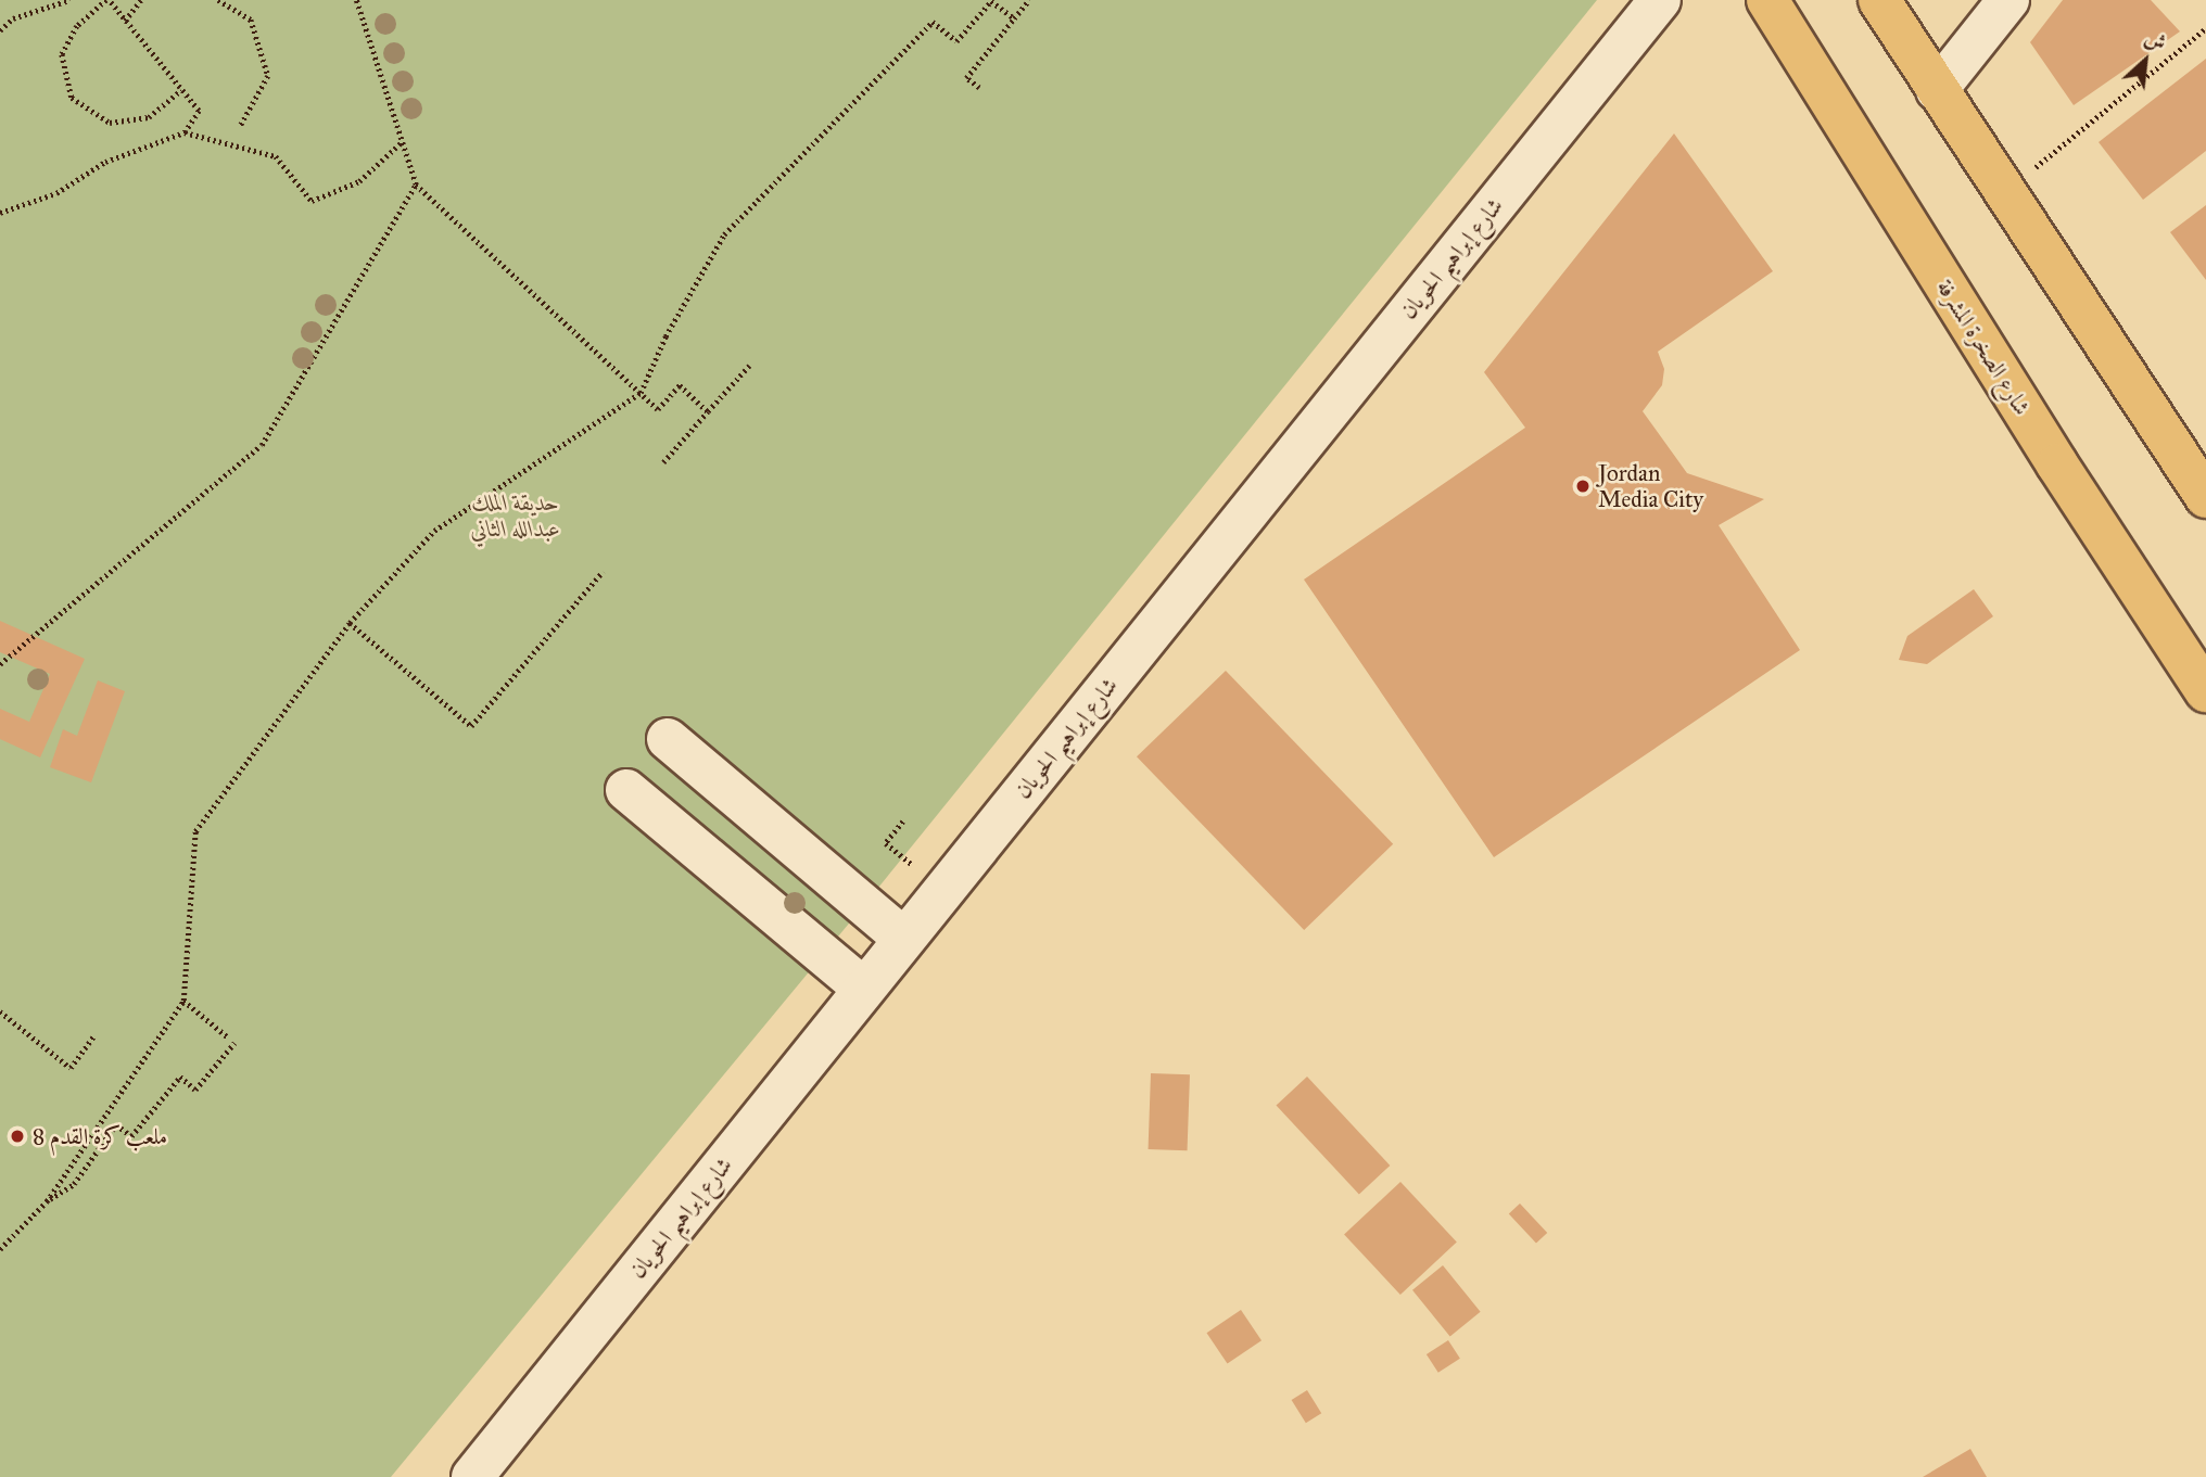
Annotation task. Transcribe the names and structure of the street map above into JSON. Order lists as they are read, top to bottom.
{
  "streets": {
    "main road": ["شارع الصخرة المشرفة"],
    "street": ["شارع إبراهيم الحويان"]
  },
  "parks": ["حديقة الملك عبدالله الثاني"],
  "places": ["Jordan Media City", "ملعب كرة القدم 8"],
  "north": "top right"
}
